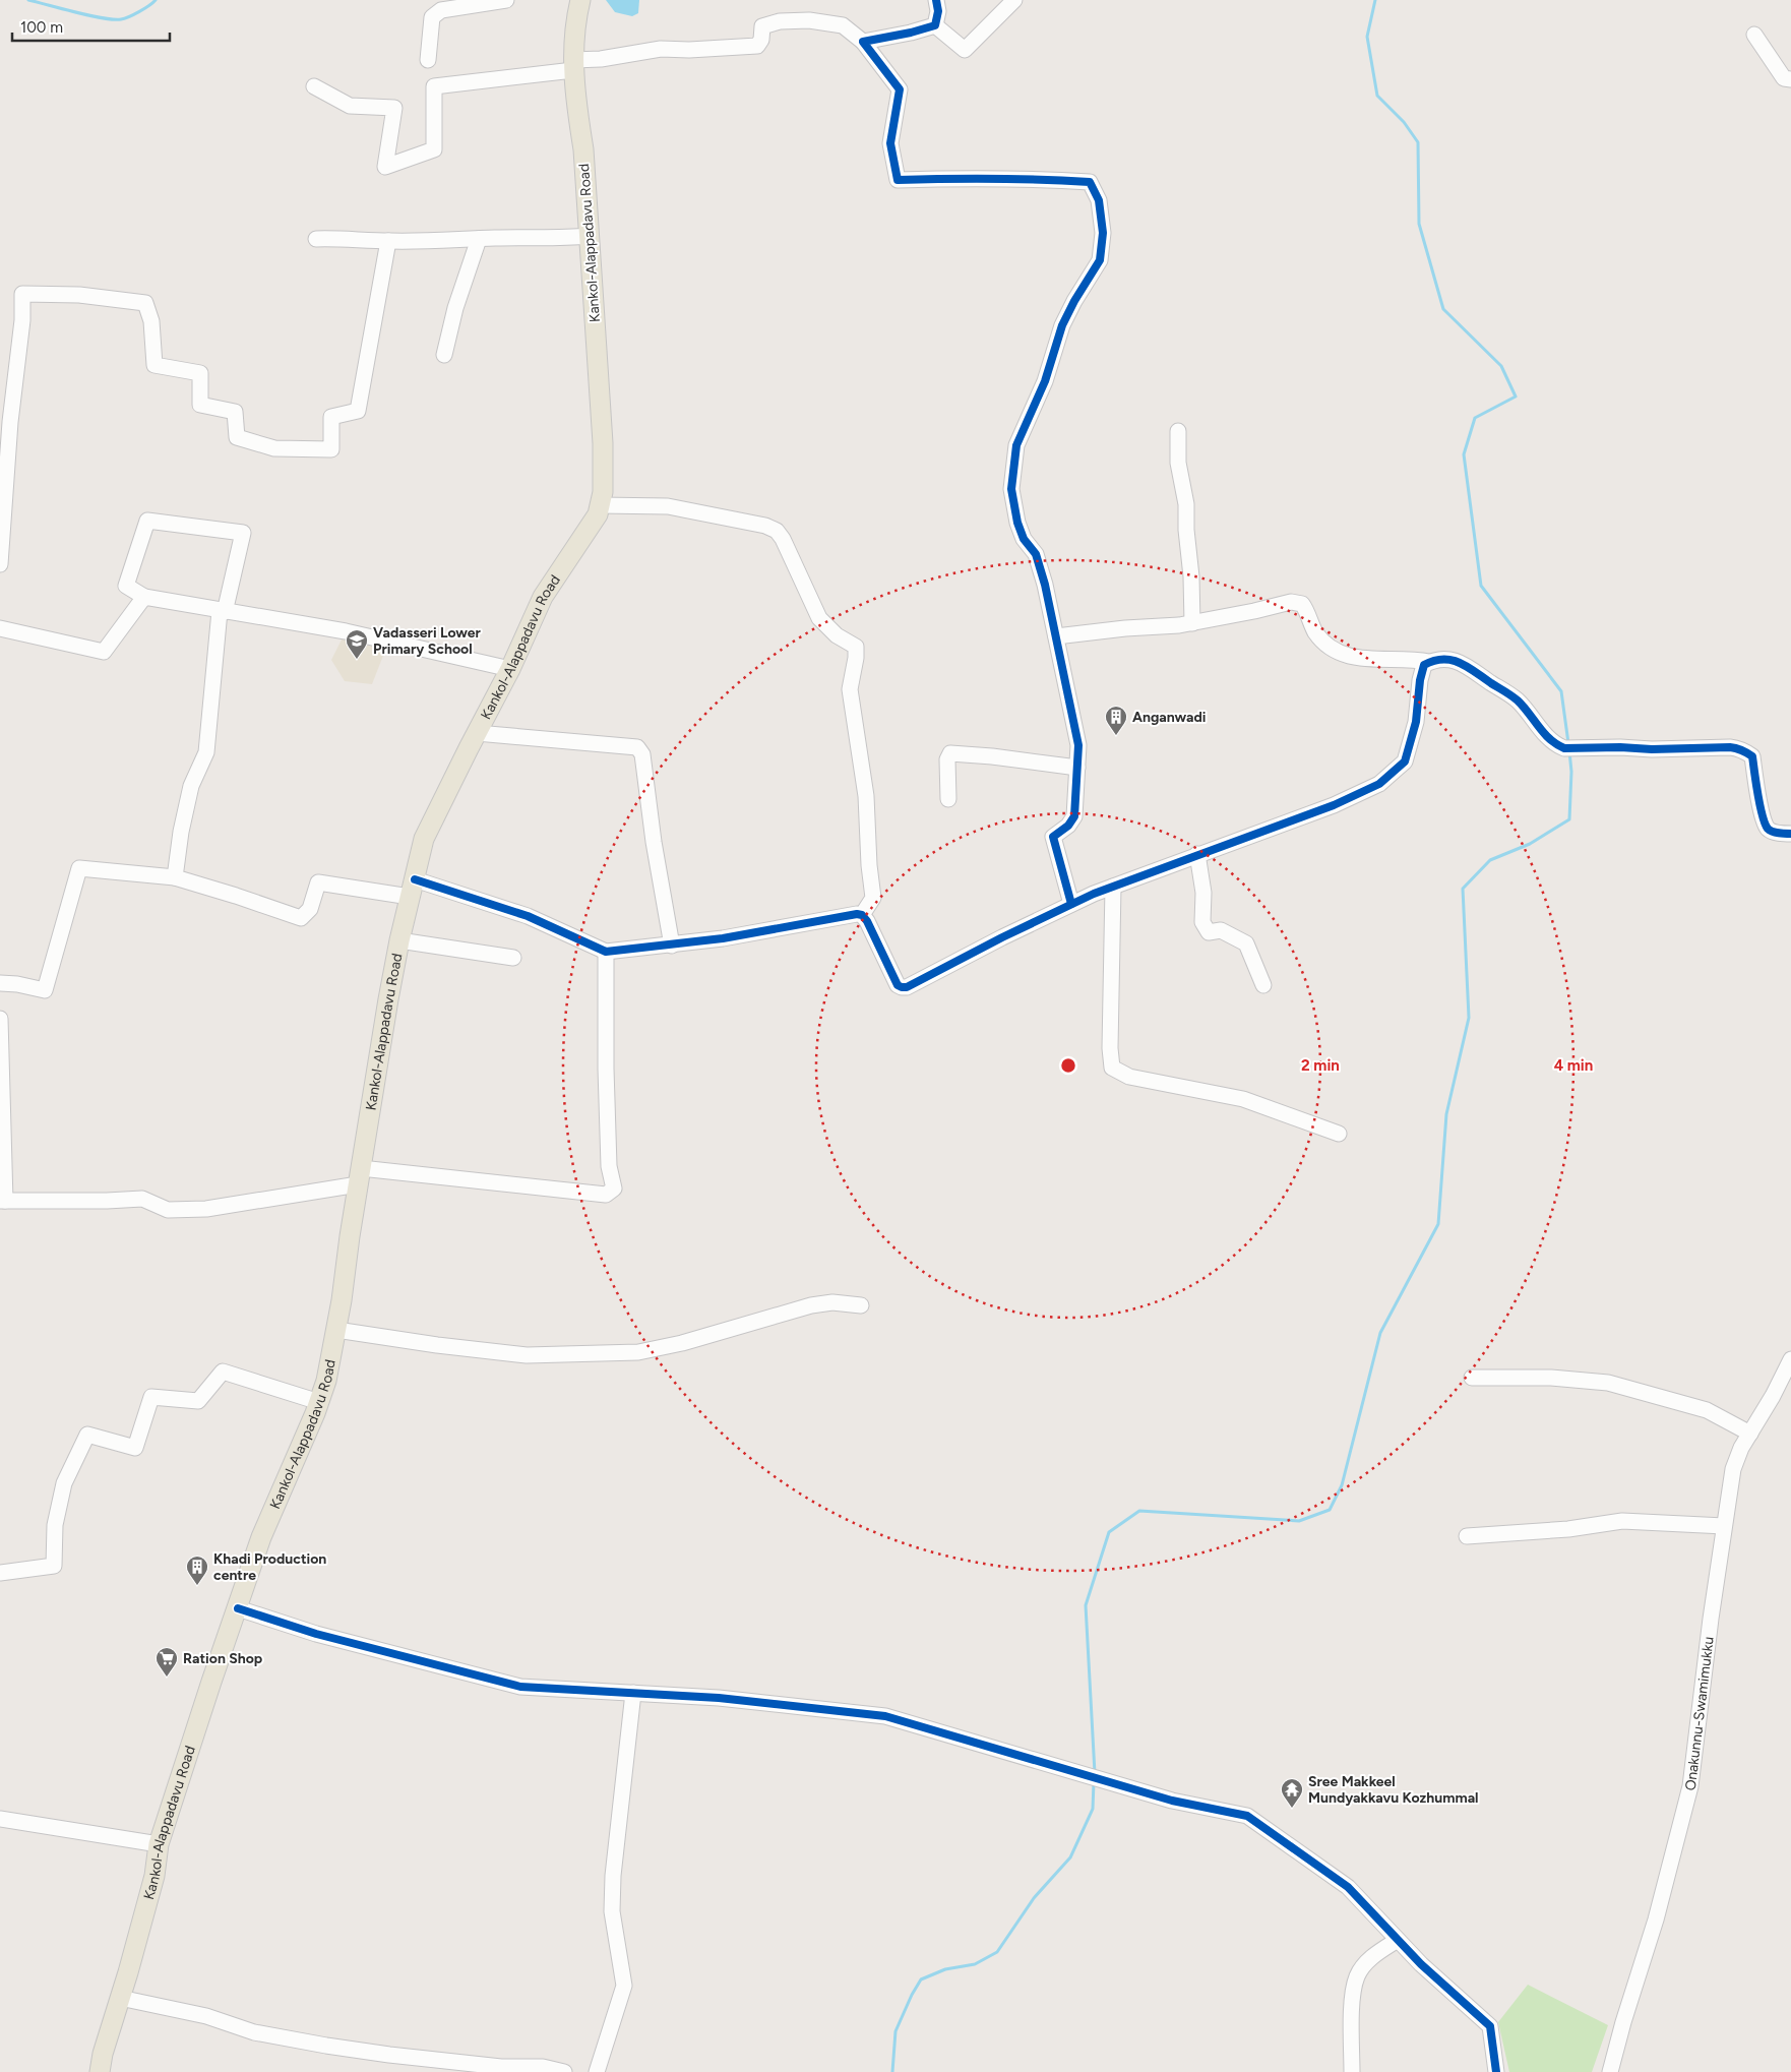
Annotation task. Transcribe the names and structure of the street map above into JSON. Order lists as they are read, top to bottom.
{
  "streets": {
    "main road": ["Kankol-Alappadavu Road"],
    "street": ["Onakunnu-Swamimukku"]
  },
  "places": {
    "school or university": ["Vadasseri Lower Primary School"],
    "building": ["Anganwadi", "Khadi Production centre"],
    "supermarket": ["Ration Shop"],
    "temple": ["Sree Makkeel Mundyakkavu Kozhummal"]
  },
  "scale_bar": "100 m",
  "rings": ["2 min", "4 min"]
}
